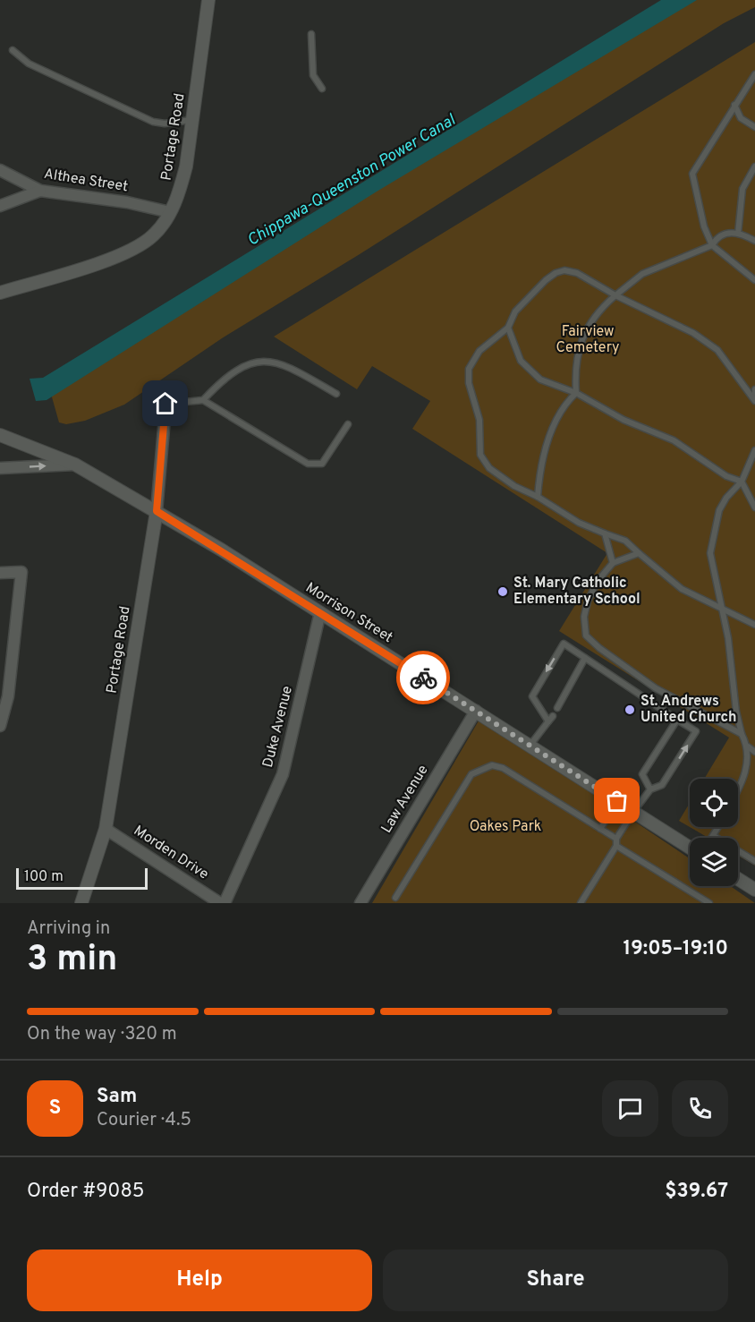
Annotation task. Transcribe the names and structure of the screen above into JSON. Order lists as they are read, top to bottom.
{
  "streets": {
    "street": [
      "Portage Road",
      "Althea Street",
      "Morrison Street",
      "Duke Avenue",
      "Law Avenue",
      "Morden Drive"
    ]
  },
  "crossings": [
    ["Portage Road", "Althea Street"],
    ["Portage Road", "Morrison Street"],
    ["Portage Road", "Morden Drive"],
    ["Morrison Street", "Duke Avenue"],
    ["Morrison Street", "Law Avenue"]
  ],
  "water": ["Chippawa-Queenston Power Canal"],
  "parks": ["Fairview Cemetery", "Oakes Park"],
  "places": ["St. Mary Catholic Elementary School", "St. Andrews United Church"],
  "scale_bar": "100 m",
  "page": {
    "scale": "100 m",
    "heading": ["3 min", "Arriving in", "19:05–19:10"],
    "panel": [
      "Sam",
      "Courier · 4.5",
      "Order #9085",
      "$39.67"
    ],
    "bar": "On the way · 320 m",
    "round": "S",
    "buttons": ["Help", "Share"]
  }
}
